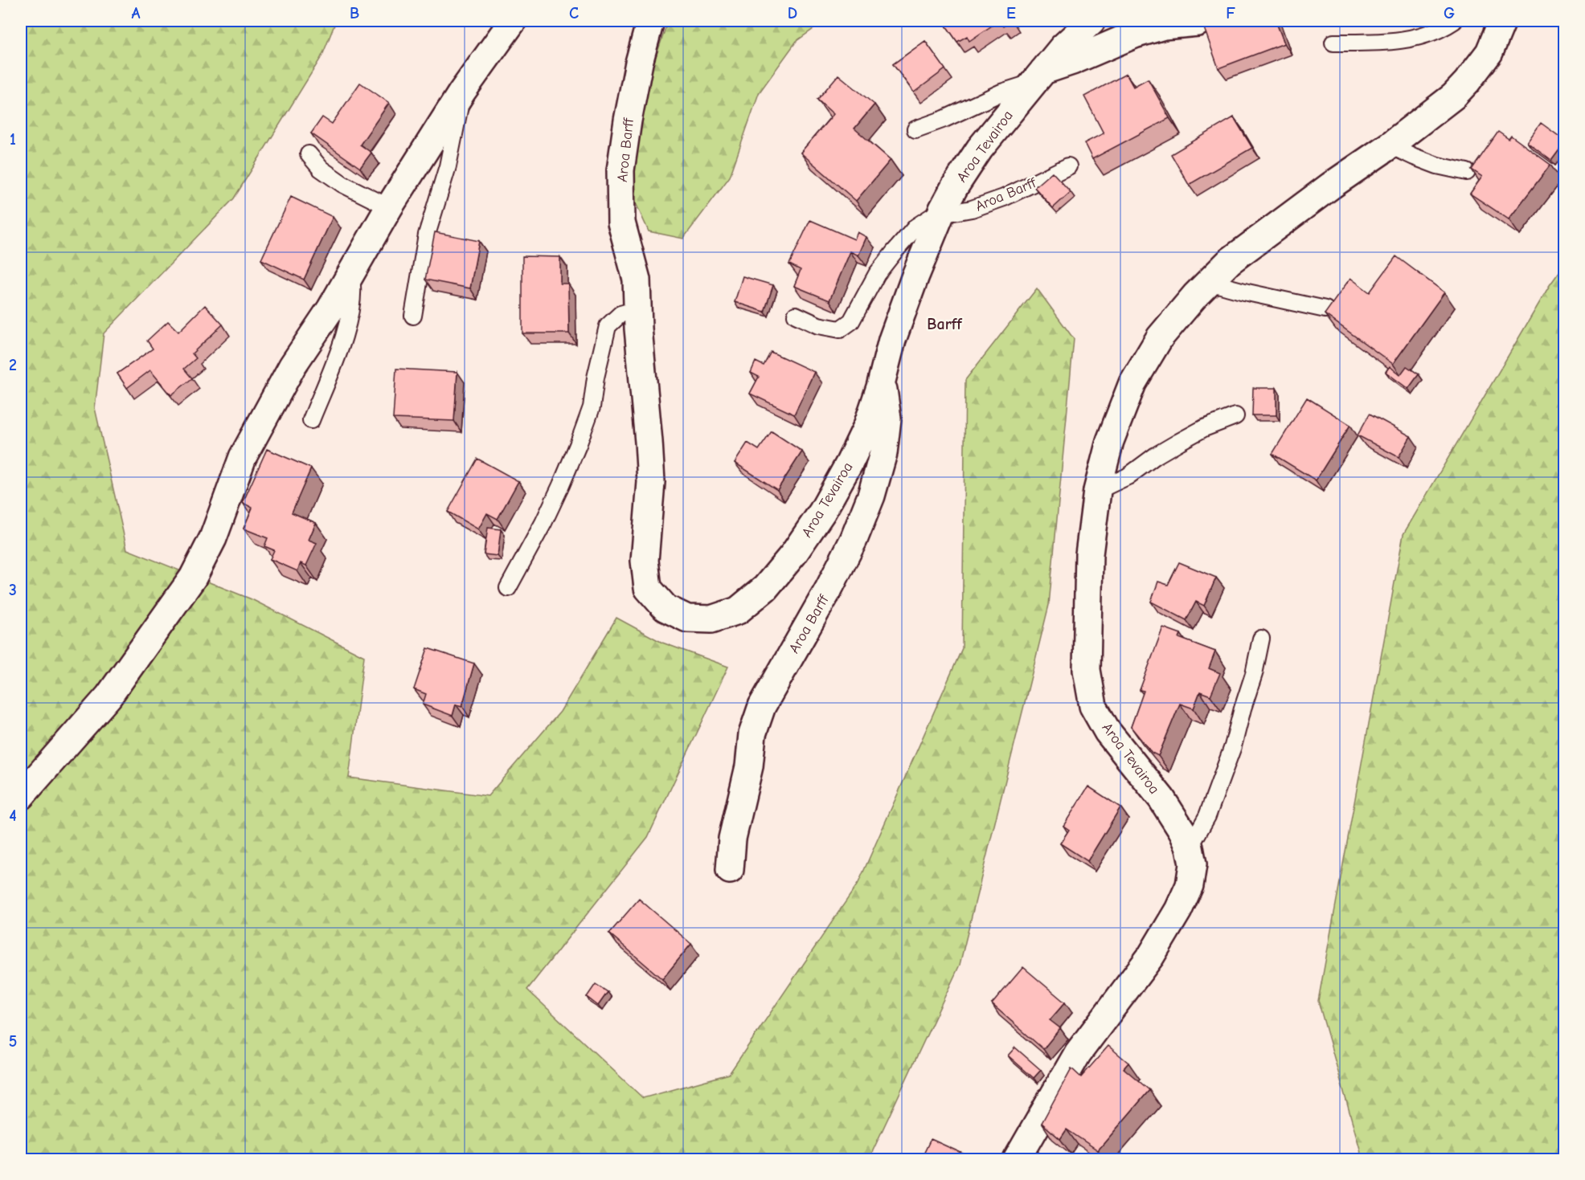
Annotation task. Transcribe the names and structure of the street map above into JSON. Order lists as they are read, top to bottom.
{
  "streets": {
    "street": ["Aroa Tevairoa", "Aroa Barff"]
  },
  "crossings": [
    ["Aroa Tevairoa", "Aroa Barff"]
  ],
  "districts": ["Barff"],
  "grid": {
    "columns": [
      "A",
      "B",
      "C",
      "D",
      "E",
      "F",
      "G"
    ],
    "rows": [
      "1",
      "2",
      "3",
      "4",
      "5"
    ]
  }
}
